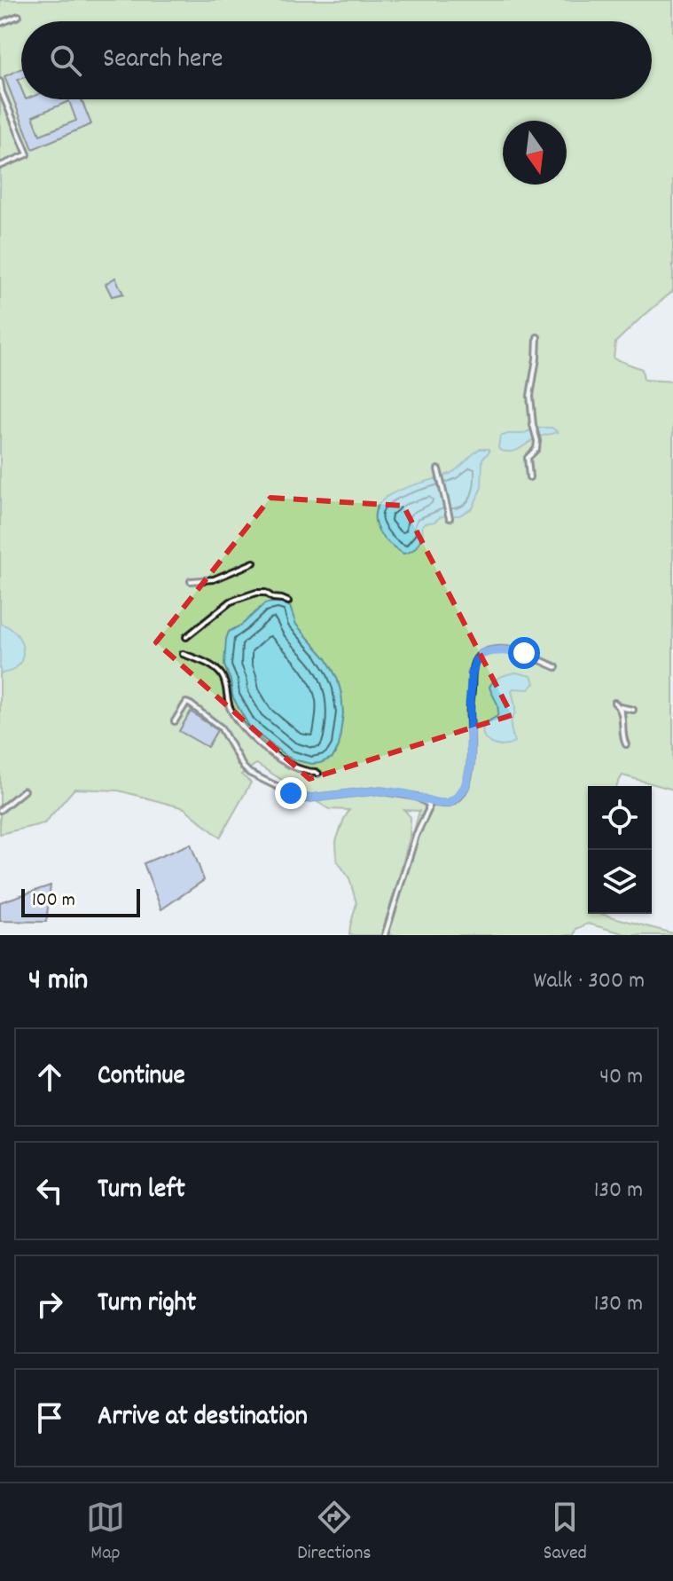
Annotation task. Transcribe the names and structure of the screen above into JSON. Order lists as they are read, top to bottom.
{
  "scale_bar": "100 m",
  "north": "bottom",
  "page": {
    "search": "Search here",
    "scale": "100 m",
    "heading": ["4 min", "Walk · 300 m"],
    "list": [
      ["Continue", "40 m"],
      ["Turn left", "130 m"],
      ["Turn right", "130 m"],
      "Arrive at destination"
    ],
    "nav": ["Map", "Directions", "Saved"]
  }
}
